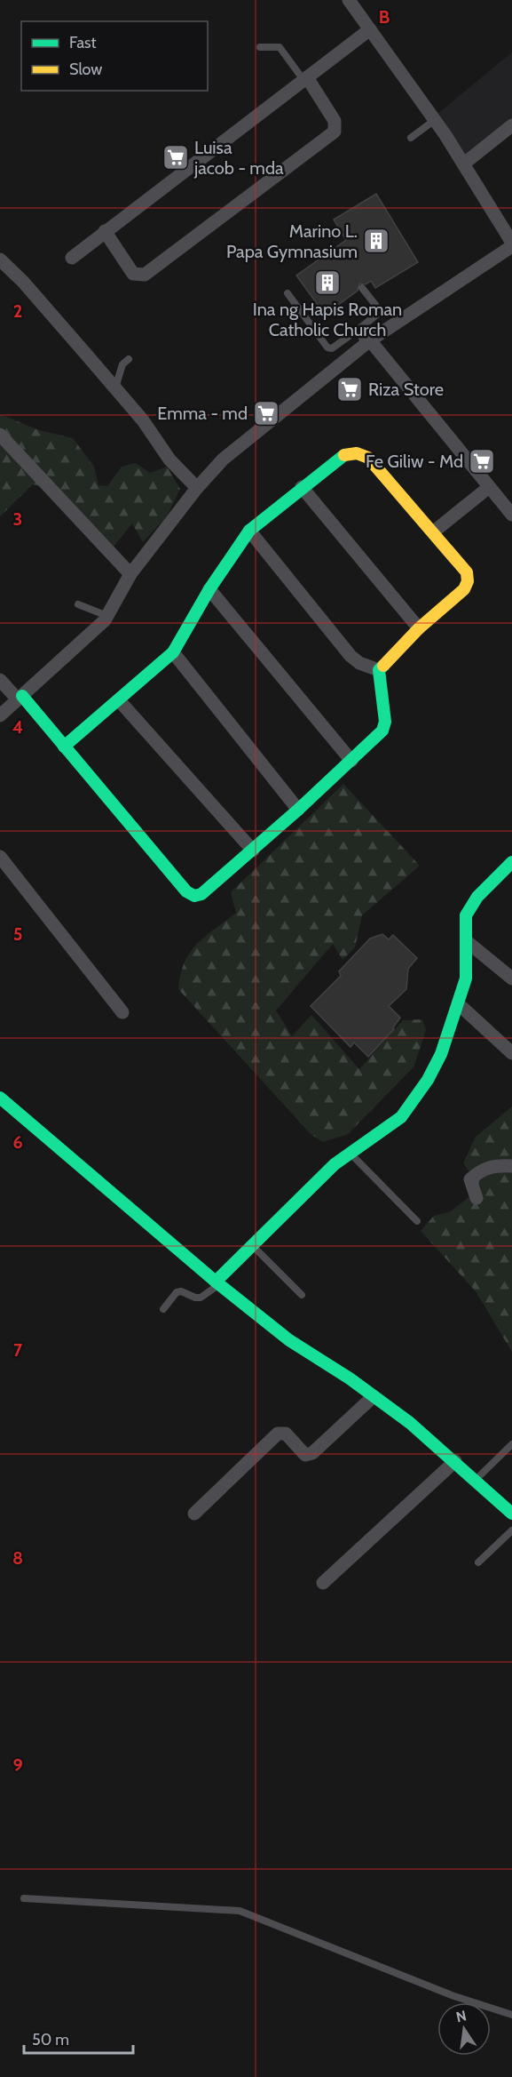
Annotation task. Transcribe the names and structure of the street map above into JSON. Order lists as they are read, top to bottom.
{
  "places": {
    "supermarket": [
      "Luisa jacob - mda",
      "Riza Store",
      "Emma - md",
      "Fe Giliw - Md"
    ],
    "building": ["Marino L. Papa Gymnasium", "Ina ng Hapis Roman Catholic Church"]
  },
  "legend": ["Fast", "Slow"],
  "scale_bar": "50 m",
  "north": "top",
  "grid": {
    "columns": ["B"],
    "rows": [
      "2",
      "3",
      "4",
      "5",
      "6",
      "7",
      "8",
      "9"
    ]
  }
}
